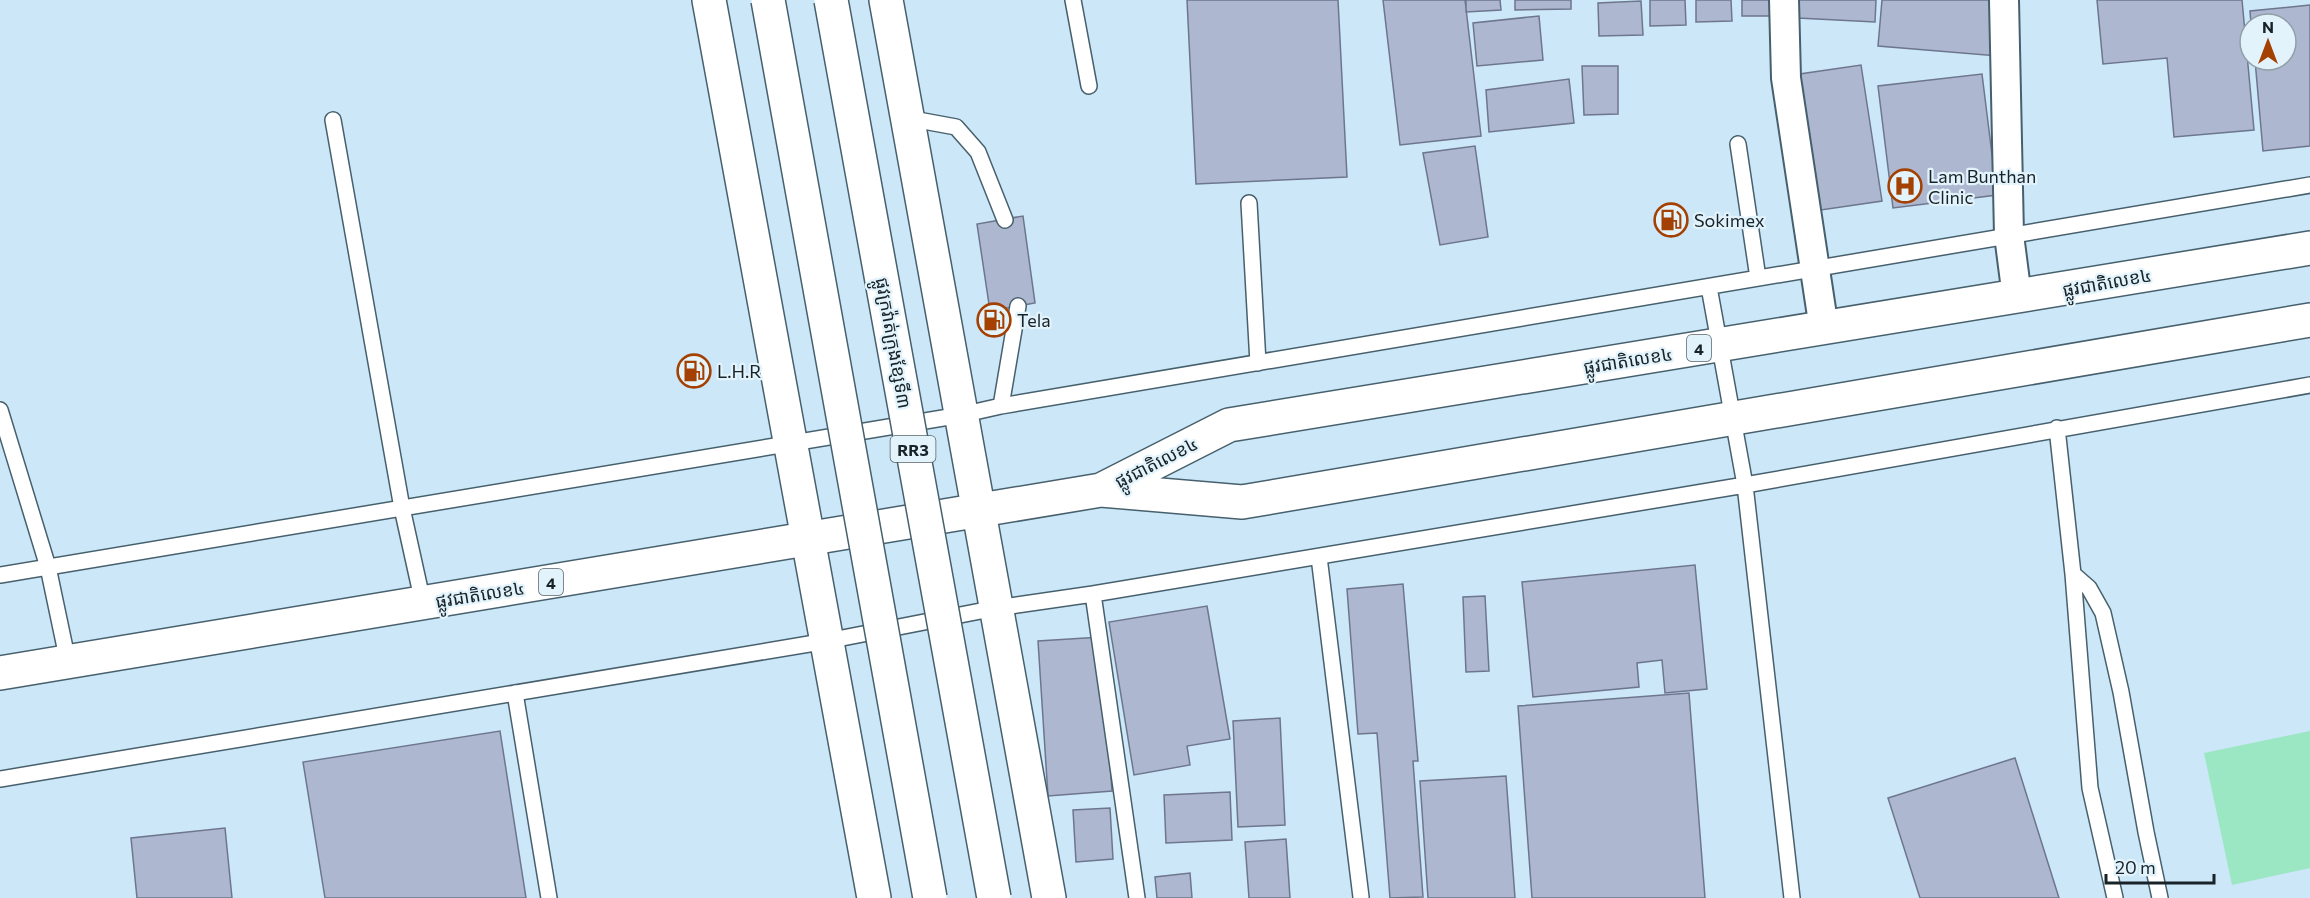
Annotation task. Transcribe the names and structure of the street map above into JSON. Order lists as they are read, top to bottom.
{
  "streets": {
    "main road": [
      "ផ្លូវជាតិលេខ៤",
      "ផ្លូវក្រវ៉ាត់ក្រុងខ្សែទី៣",
      "4",
      "RR3"
    ]
  },
  "places": {
    "hospital": ["Lam Bunthan Clinic"],
    "fuel station": ["Sokimex", "Tela", "L.H.R"]
  },
  "scale_bar": "20 m",
  "north": "top"
}
